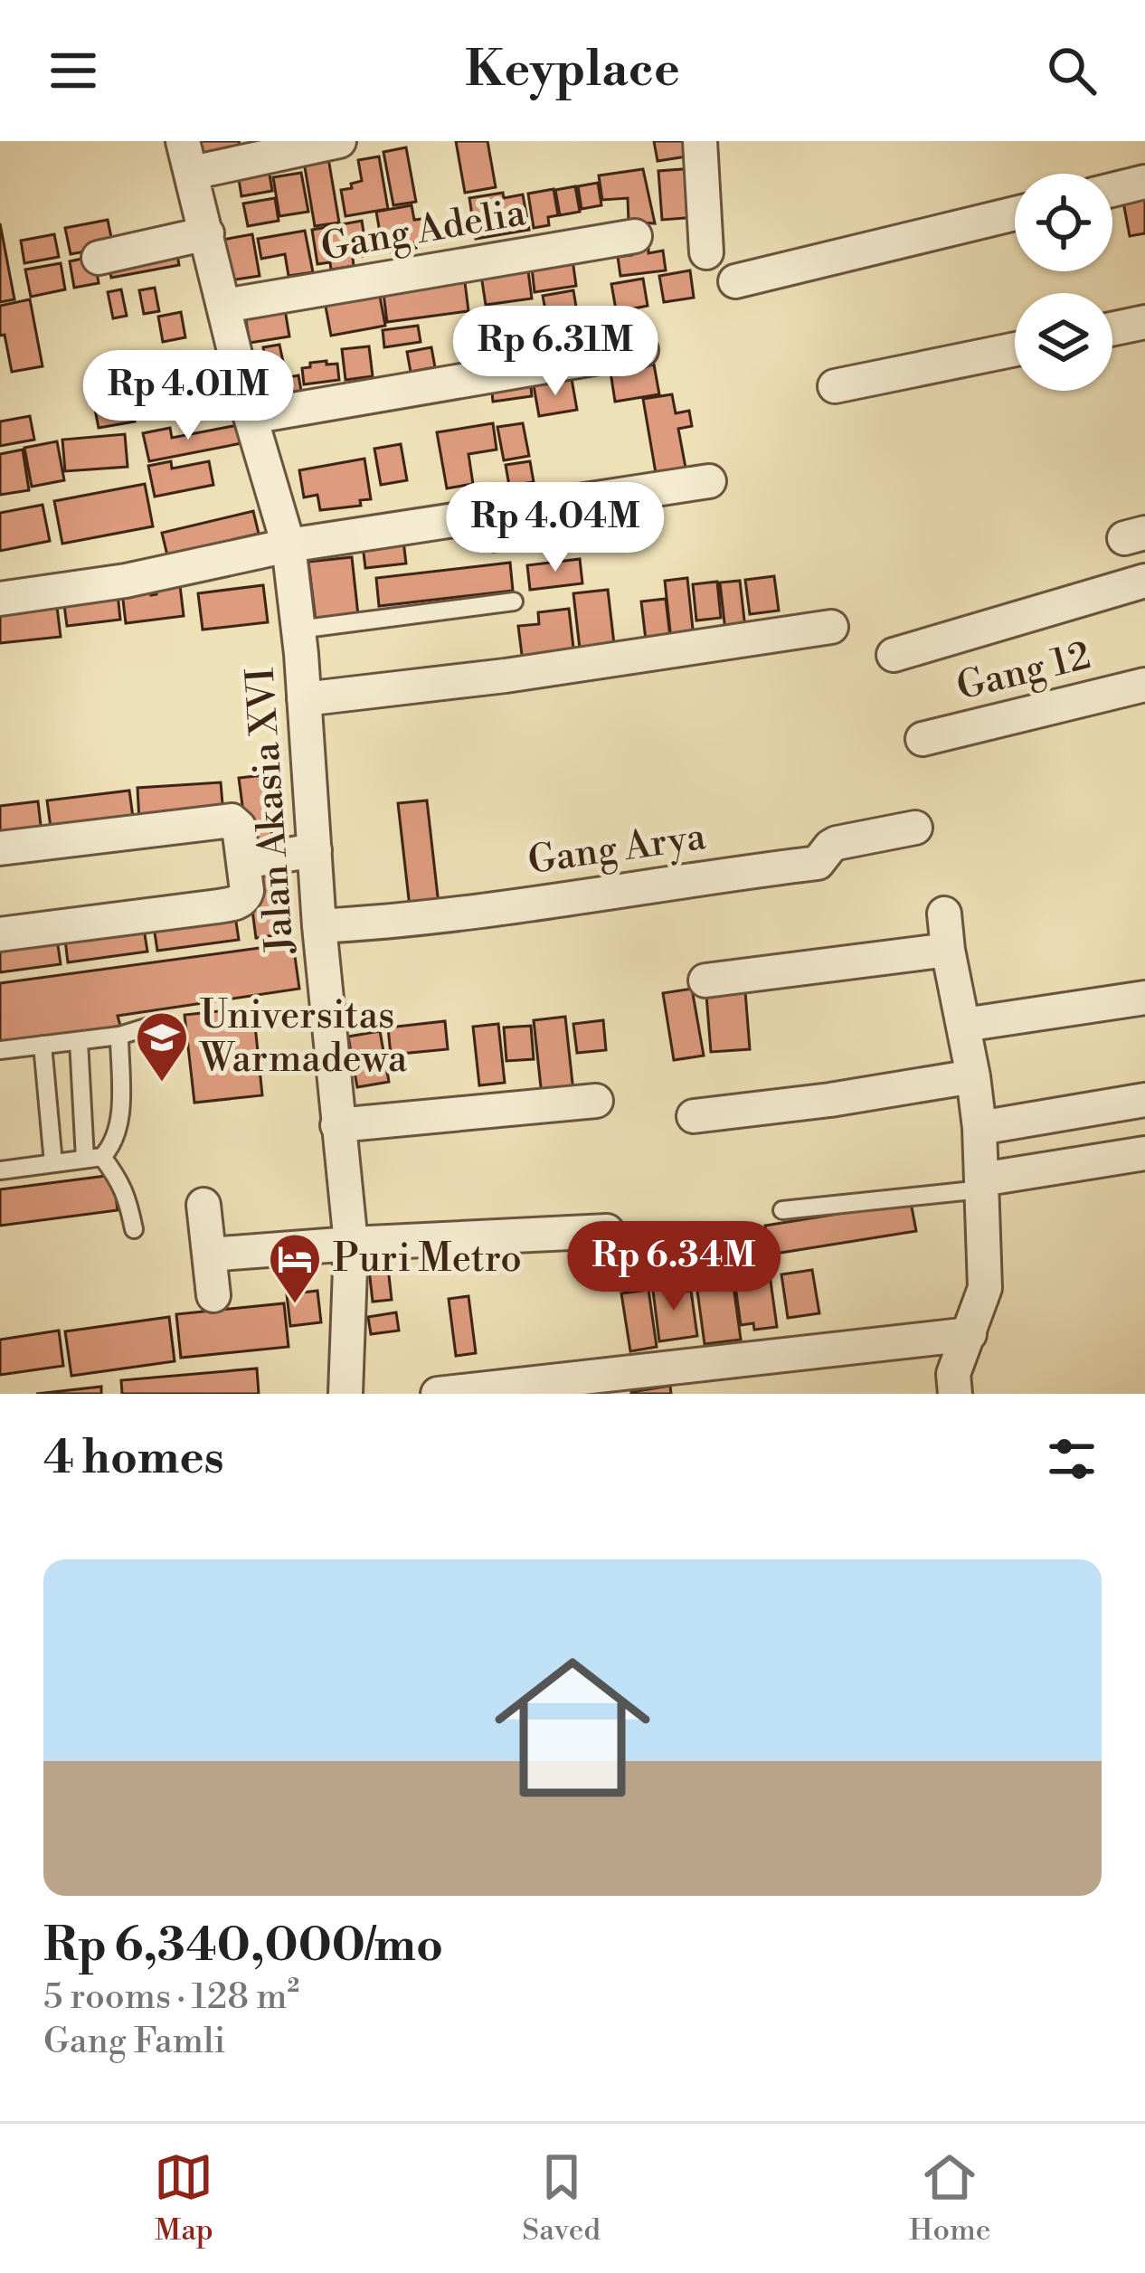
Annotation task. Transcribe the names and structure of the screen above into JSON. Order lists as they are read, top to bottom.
{
  "streets": {
    "street": [
      "Gang Adelia",
      "Gang 12",
      "Jalan Akasia XVI",
      "Gang Arya"
    ]
  },
  "crossings": [
    ["Gang Adelia", "Jalan Akasia XVI"],
    ["Jalan Akasia XVI", "Gang Arya"]
  ],
  "places": {
    "school or university": ["Universitas Warmadewa"],
    "hotel": ["Puri Metro"]
  },
  "page": {
    "header": "Keyplace",
    "price": [
      "Rp 6.31M",
      "Rp 4.01M",
      "Rp 4.04M",
      "Rp 6.34M"
    ],
    "heading": "4 homes",
    "list": [
      {
        "name": "Rp 6,340,000/mo",
        "note": "5 rooms · 128 m² · Gang Famli"
      }
    ],
    "tabs": ["Map", "Saved", "Home"]
  }
}
